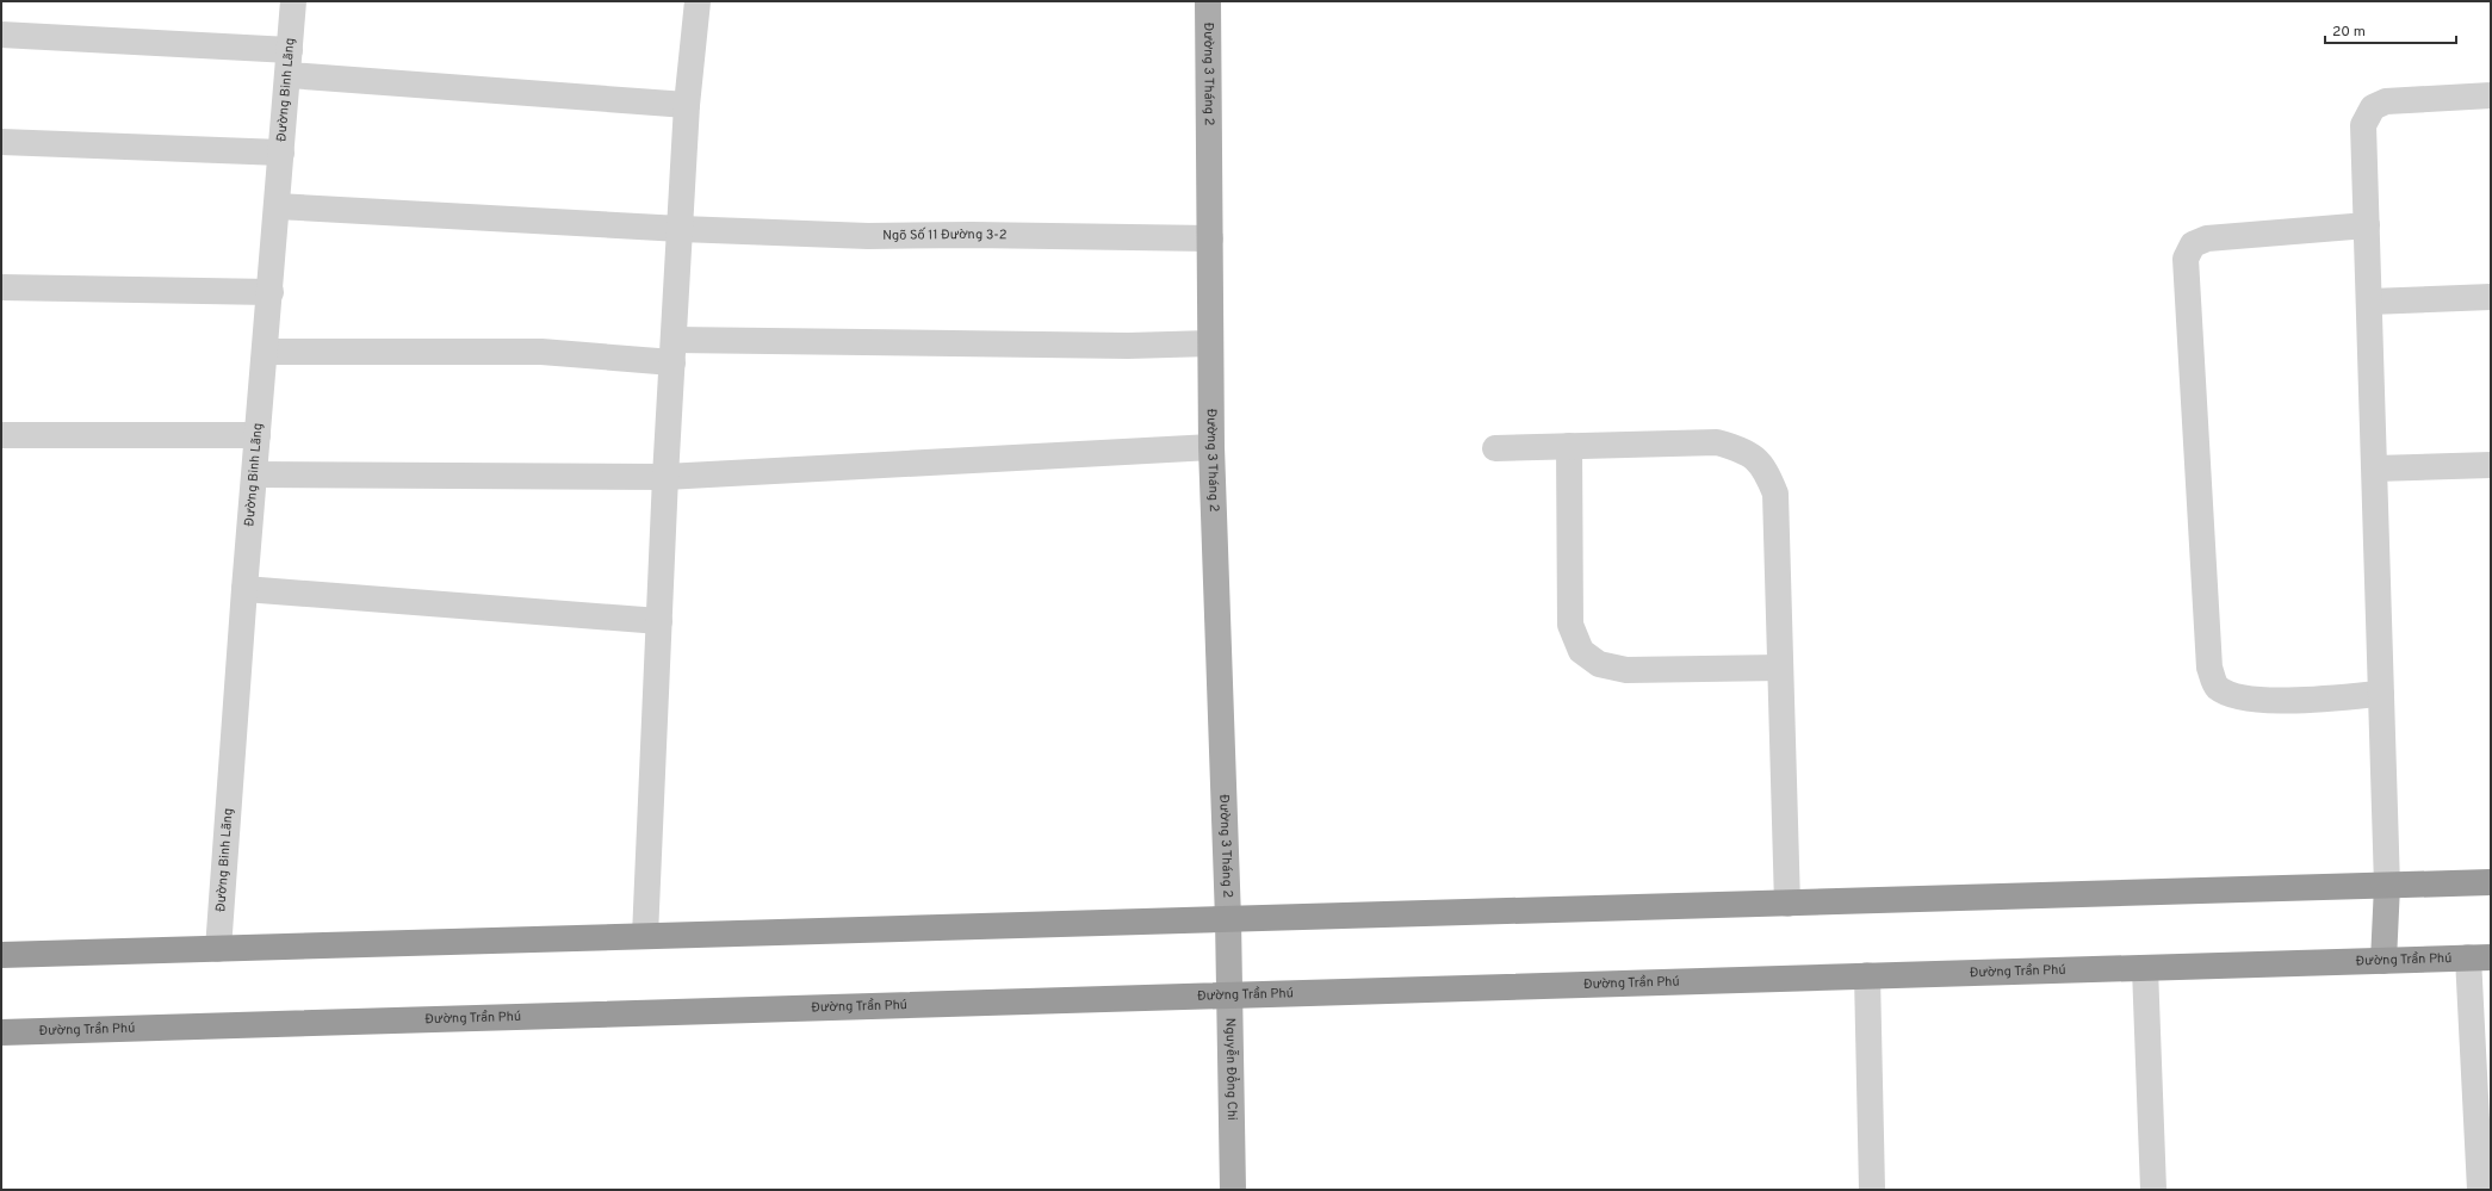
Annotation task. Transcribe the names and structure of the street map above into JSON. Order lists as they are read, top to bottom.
{
  "streets": {
    "highway": ["Đường Trần Phú"],
    "main road": ["Đường 3 Tháng 2", "Nguyễn Đổng Chi"],
    "street": ["Đường Binh Lãng", "Ngõ Số 11 Đường 3-2"]
  },
  "crossings": [
    ["Đường 3 Tháng 2", "Ngõ Số 11 Đường 3-2"],
    ["Đường 3 Tháng 2", "Nguyễn Đổng Chi"],
    ["Đường Binh Lãng", "Ngõ Số 11 Đường 3-2"],
    ["Đường Trần Phú", "Nguyễn Đổng Chi"]
  ],
  "scale_bar": "20 m"
}
